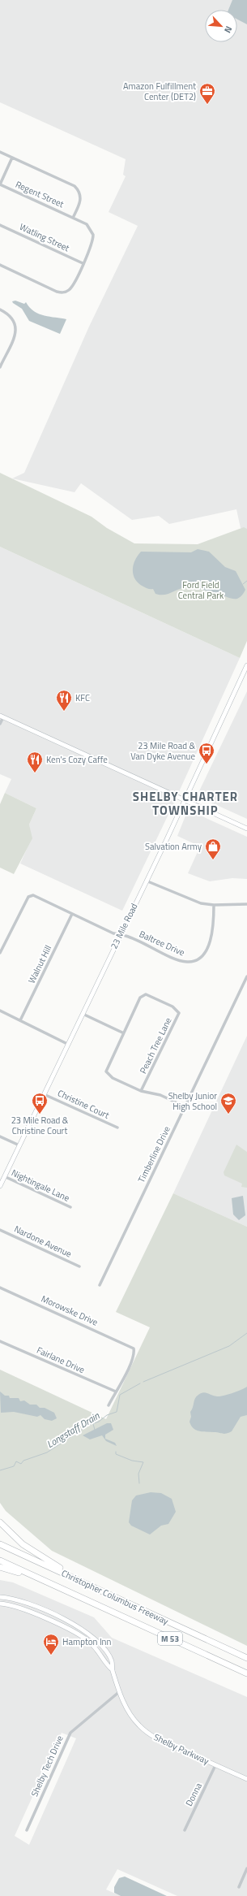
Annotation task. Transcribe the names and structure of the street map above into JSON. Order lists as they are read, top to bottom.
{
  "streets": {
    "highway": ["Christopher Columbus Freeway", "M 53"],
    "main road": ["23 Mile Road", "Shelby Parkway"],
    "street": [
      "Regent Street",
      "Watling Street",
      "Baltree Drive",
      "Walnut Hill",
      "Peach Tree Lane",
      "Christine Court",
      "Timberline Drive",
      "Nightingale Lane",
      "Nardone Avenue",
      "Morowske Drive",
      "Fairlane Drive",
      "Shelby Tech Drive",
      "Donna"
    ]
  },
  "crossings": [
    ["Regent Street", "Watling Street"],
    ["23 Mile Road", "Baltree Drive"],
    ["23 Mile Road", "Christine Court"],
    ["23 Mile Road", "Nightingale Lane"],
    ["Baltree Drive", "Walnut Hill"],
    ["Morowske Drive", "Fairlane Drive"],
    ["Shelby Parkway", "Shelby Tech Drive"],
    ["Shelby Parkway", "Donna"]
  ],
  "districts": ["SHELBY CHARTER TOWNSHIP"],
  "water": ["Longstaff Drain"],
  "parks": ["Ford Field Central Park"],
  "places": {
    "office": ["Amazon Fulfillment Center (DET2)"],
    "restaurant": ["KFC", "Ken's Cozy Caffe"],
    "bus stop": ["23 Mile Road & Van Dyke Avenue", "23 Mile Road & Christine Court"],
    "shop": ["Salvation Army"],
    "school or university": ["Shelby Junior High School"],
    "hotel": ["Hampton Inn"]
  },
  "north": "bottom right"
}
